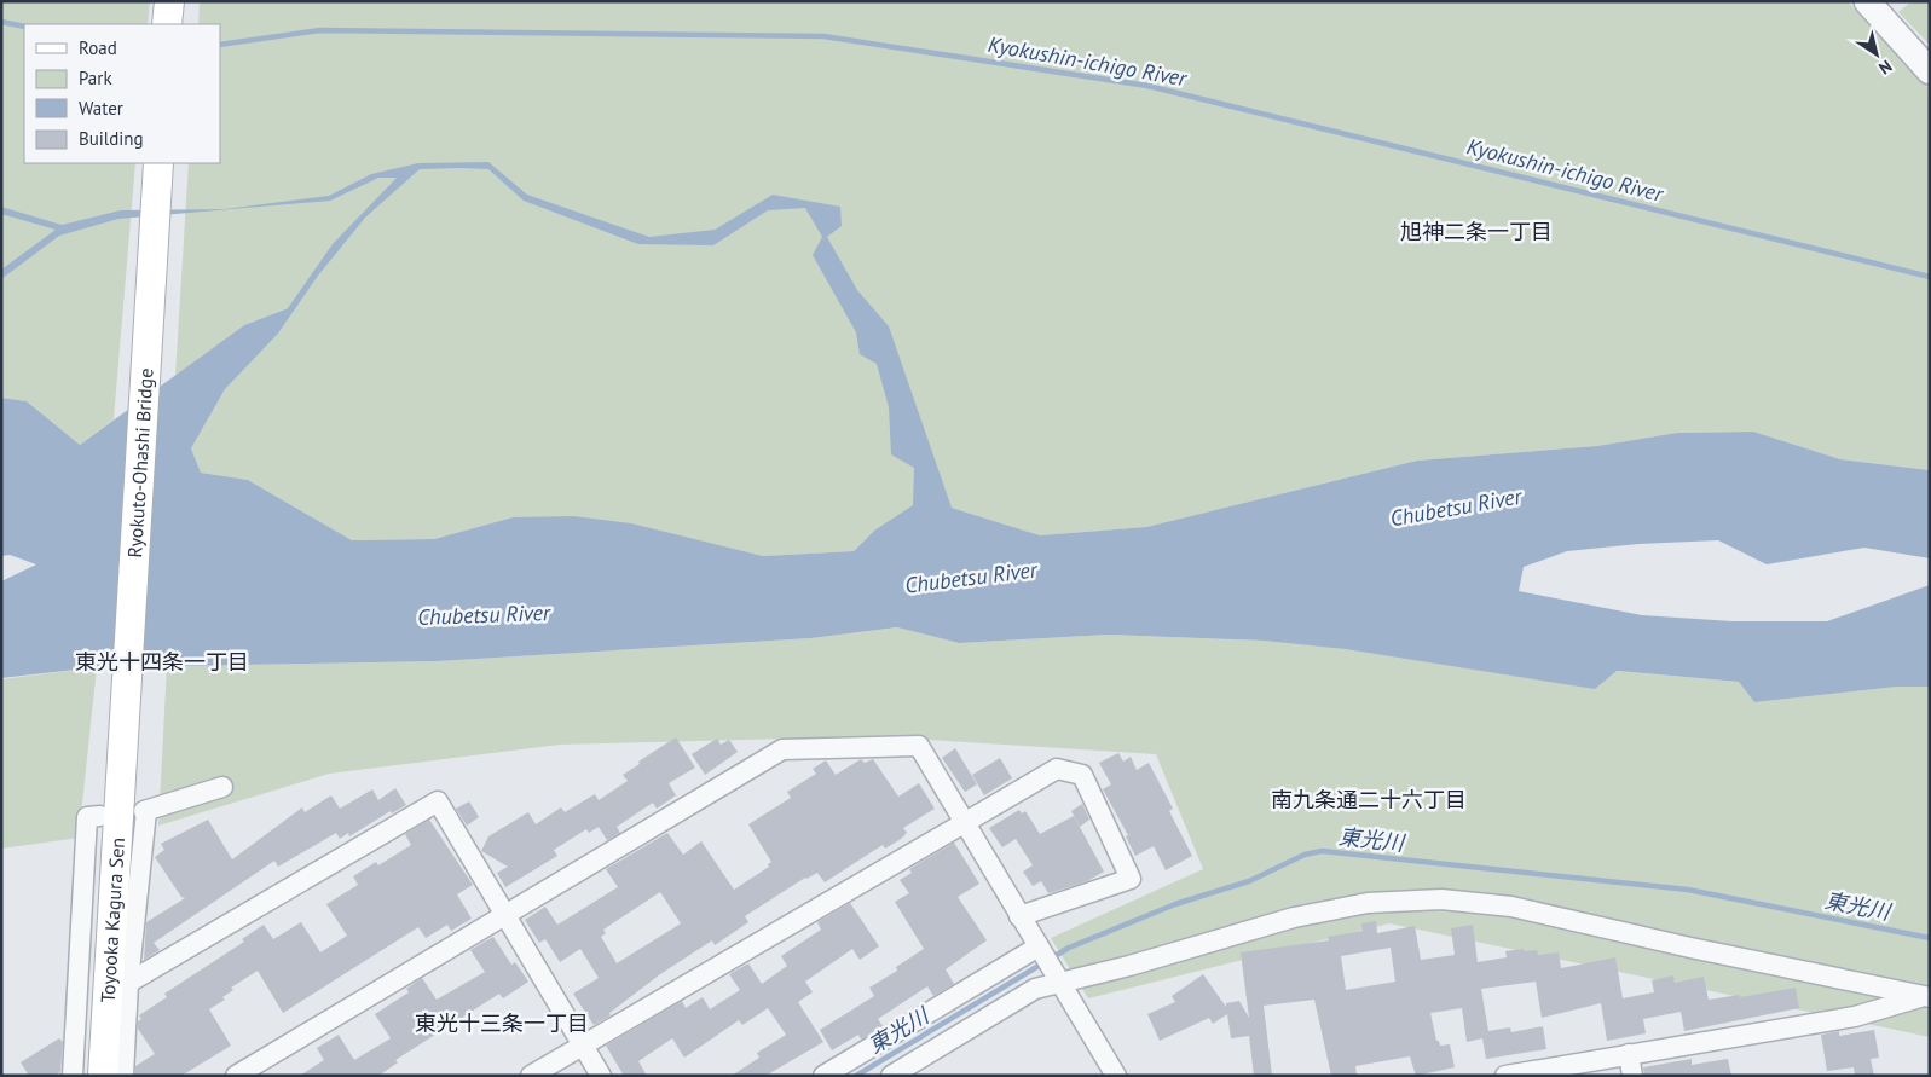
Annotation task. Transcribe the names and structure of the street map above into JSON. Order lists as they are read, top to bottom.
{
  "streets": {
    "main road": ["Ryokuto-Ohashi Bridge", "Toyooka Kagura Sen"]
  },
  "crossings": [
    ["Ryokuto-Ohashi Bridge", "Toyooka Kagura Sen"]
  ],
  "districts": [
    "旭神二条一丁目",
    "東光十四条一丁目",
    "南九条通二十六丁目",
    "東光十三条一丁目"
  ],
  "water": ["Kyokushin-ichigo River", "Chubetsu River", "東光川"],
  "legend": [
    "Road",
    "Park",
    "Water",
    "Building"
  ],
  "north": "bottom right"
}
